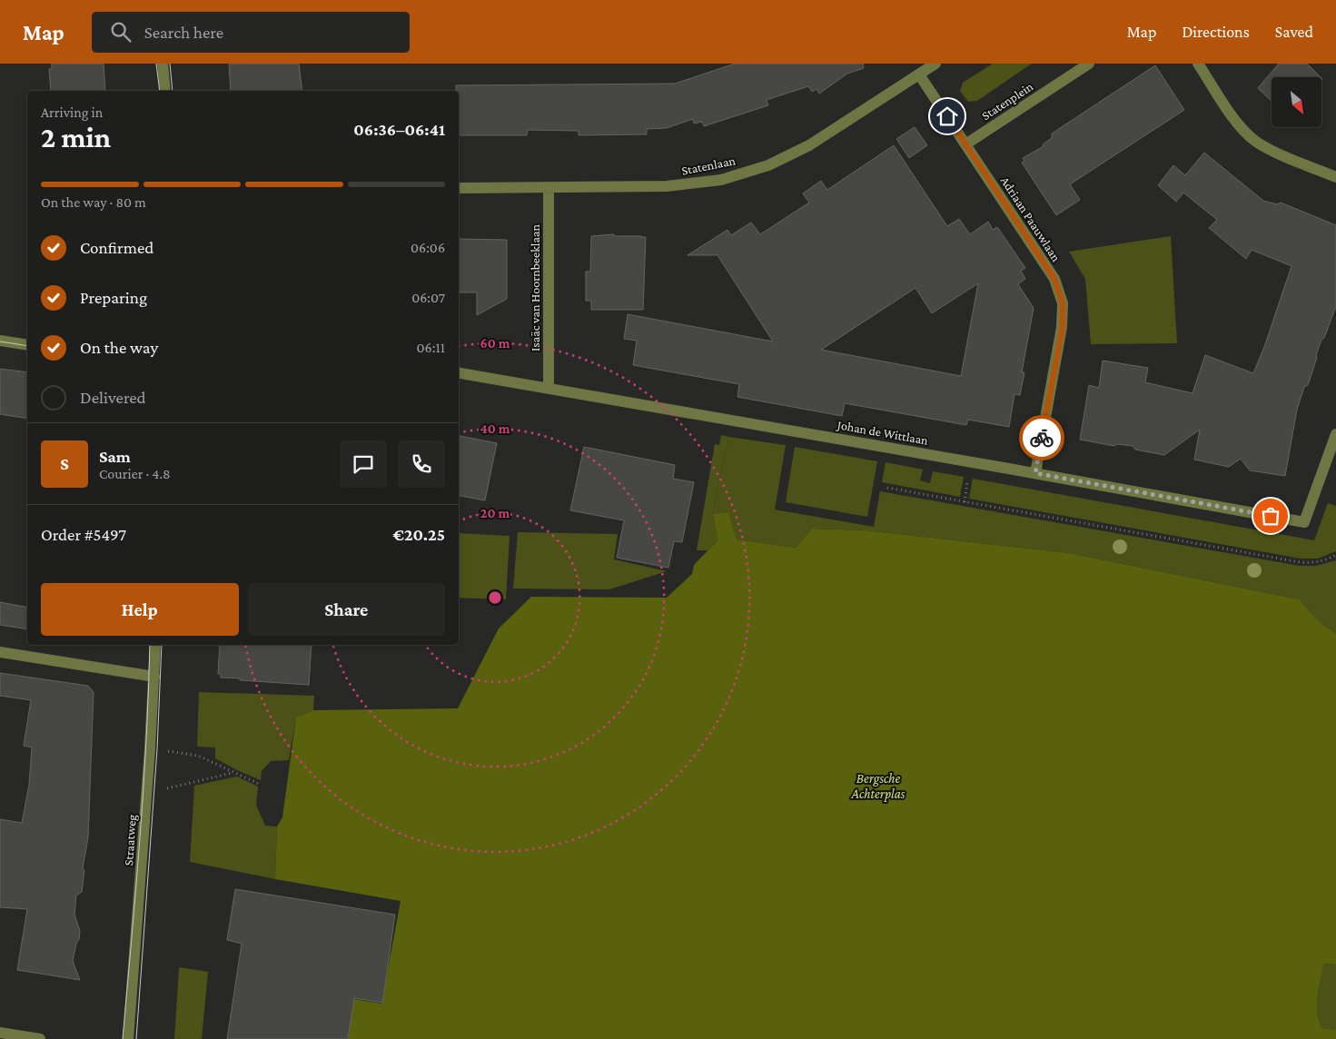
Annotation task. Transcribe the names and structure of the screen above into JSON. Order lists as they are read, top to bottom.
{
  "streets": {
    "street": [
      "Statenplein",
      "Statenlaan",
      "Adriaan Paauwlaan",
      "Isaäc van Hoornbeeklaan",
      "Johan de Wittlaan",
      "Straatweg"
    ]
  },
  "crossings": [
    ["Statenplein", "Adriaan Paauwlaan"],
    ["Statenlaan", "Isaäc van Hoornbeeklaan"],
    ["Adriaan Paauwlaan", "Johan de Wittlaan"],
    ["Isaäc van Hoornbeeklaan", "Johan de Wittlaan"]
  ],
  "water": ["Bergsche Achterplas"],
  "north": "bottom right",
  "page": {
    "header": "Map",
    "search": "Search here",
    "nav": ["Map", "Directions", "Saved"],
    "heading": ["2 min", "Arriving in", "06:36–06:41"],
    "panel": [
      "Sam",
      "Courier · 4.8",
      "Order #5497",
      "€20.25"
    ],
    "bar": "On the way · 80 m",
    "list": [
      ["Confirmed", "06:06"],
      ["Preparing", "06:07"],
      ["On the way", "06:11"],
      "Delivered"
    ],
    "round": "S",
    "buttons": ["Help", "Share"]
  },
  "rings": ["60 m", "40 m", "20 m"]
}
